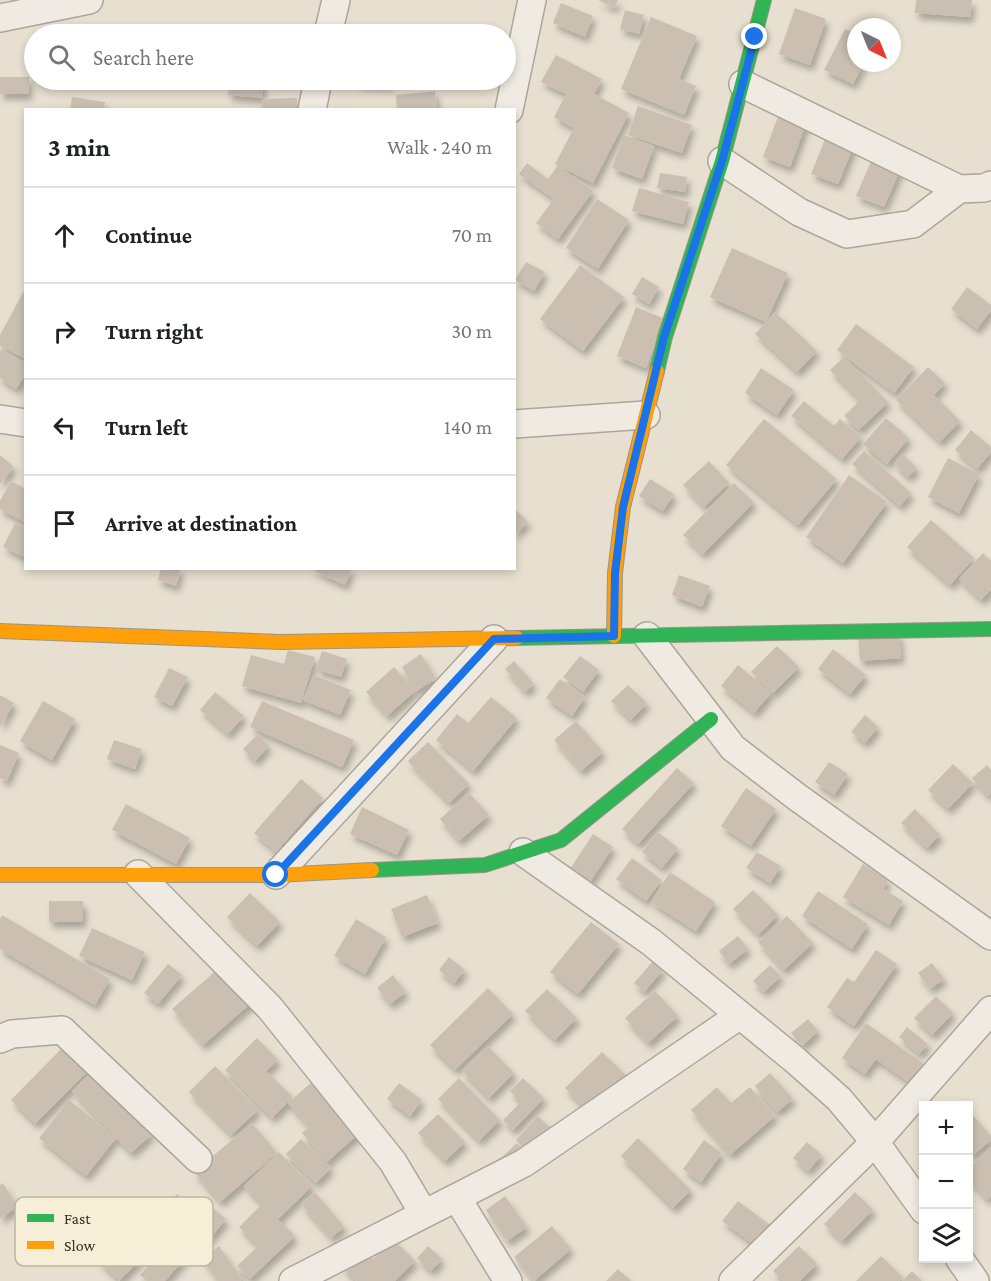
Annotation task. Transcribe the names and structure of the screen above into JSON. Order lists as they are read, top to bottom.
{
  "legend": ["Fast", "Slow"],
  "north": "bottom right",
  "page": {
    "search": "Search here",
    "heading": ["3 min", "Walk · 240 m"],
    "list": [
      ["Continue", "70 m"],
      ["Turn right", "30 m"],
      ["Turn left", "140 m"],
      "Arrive at destination"
    ],
    "map_buttons": ["+", "−"]
  }
}
